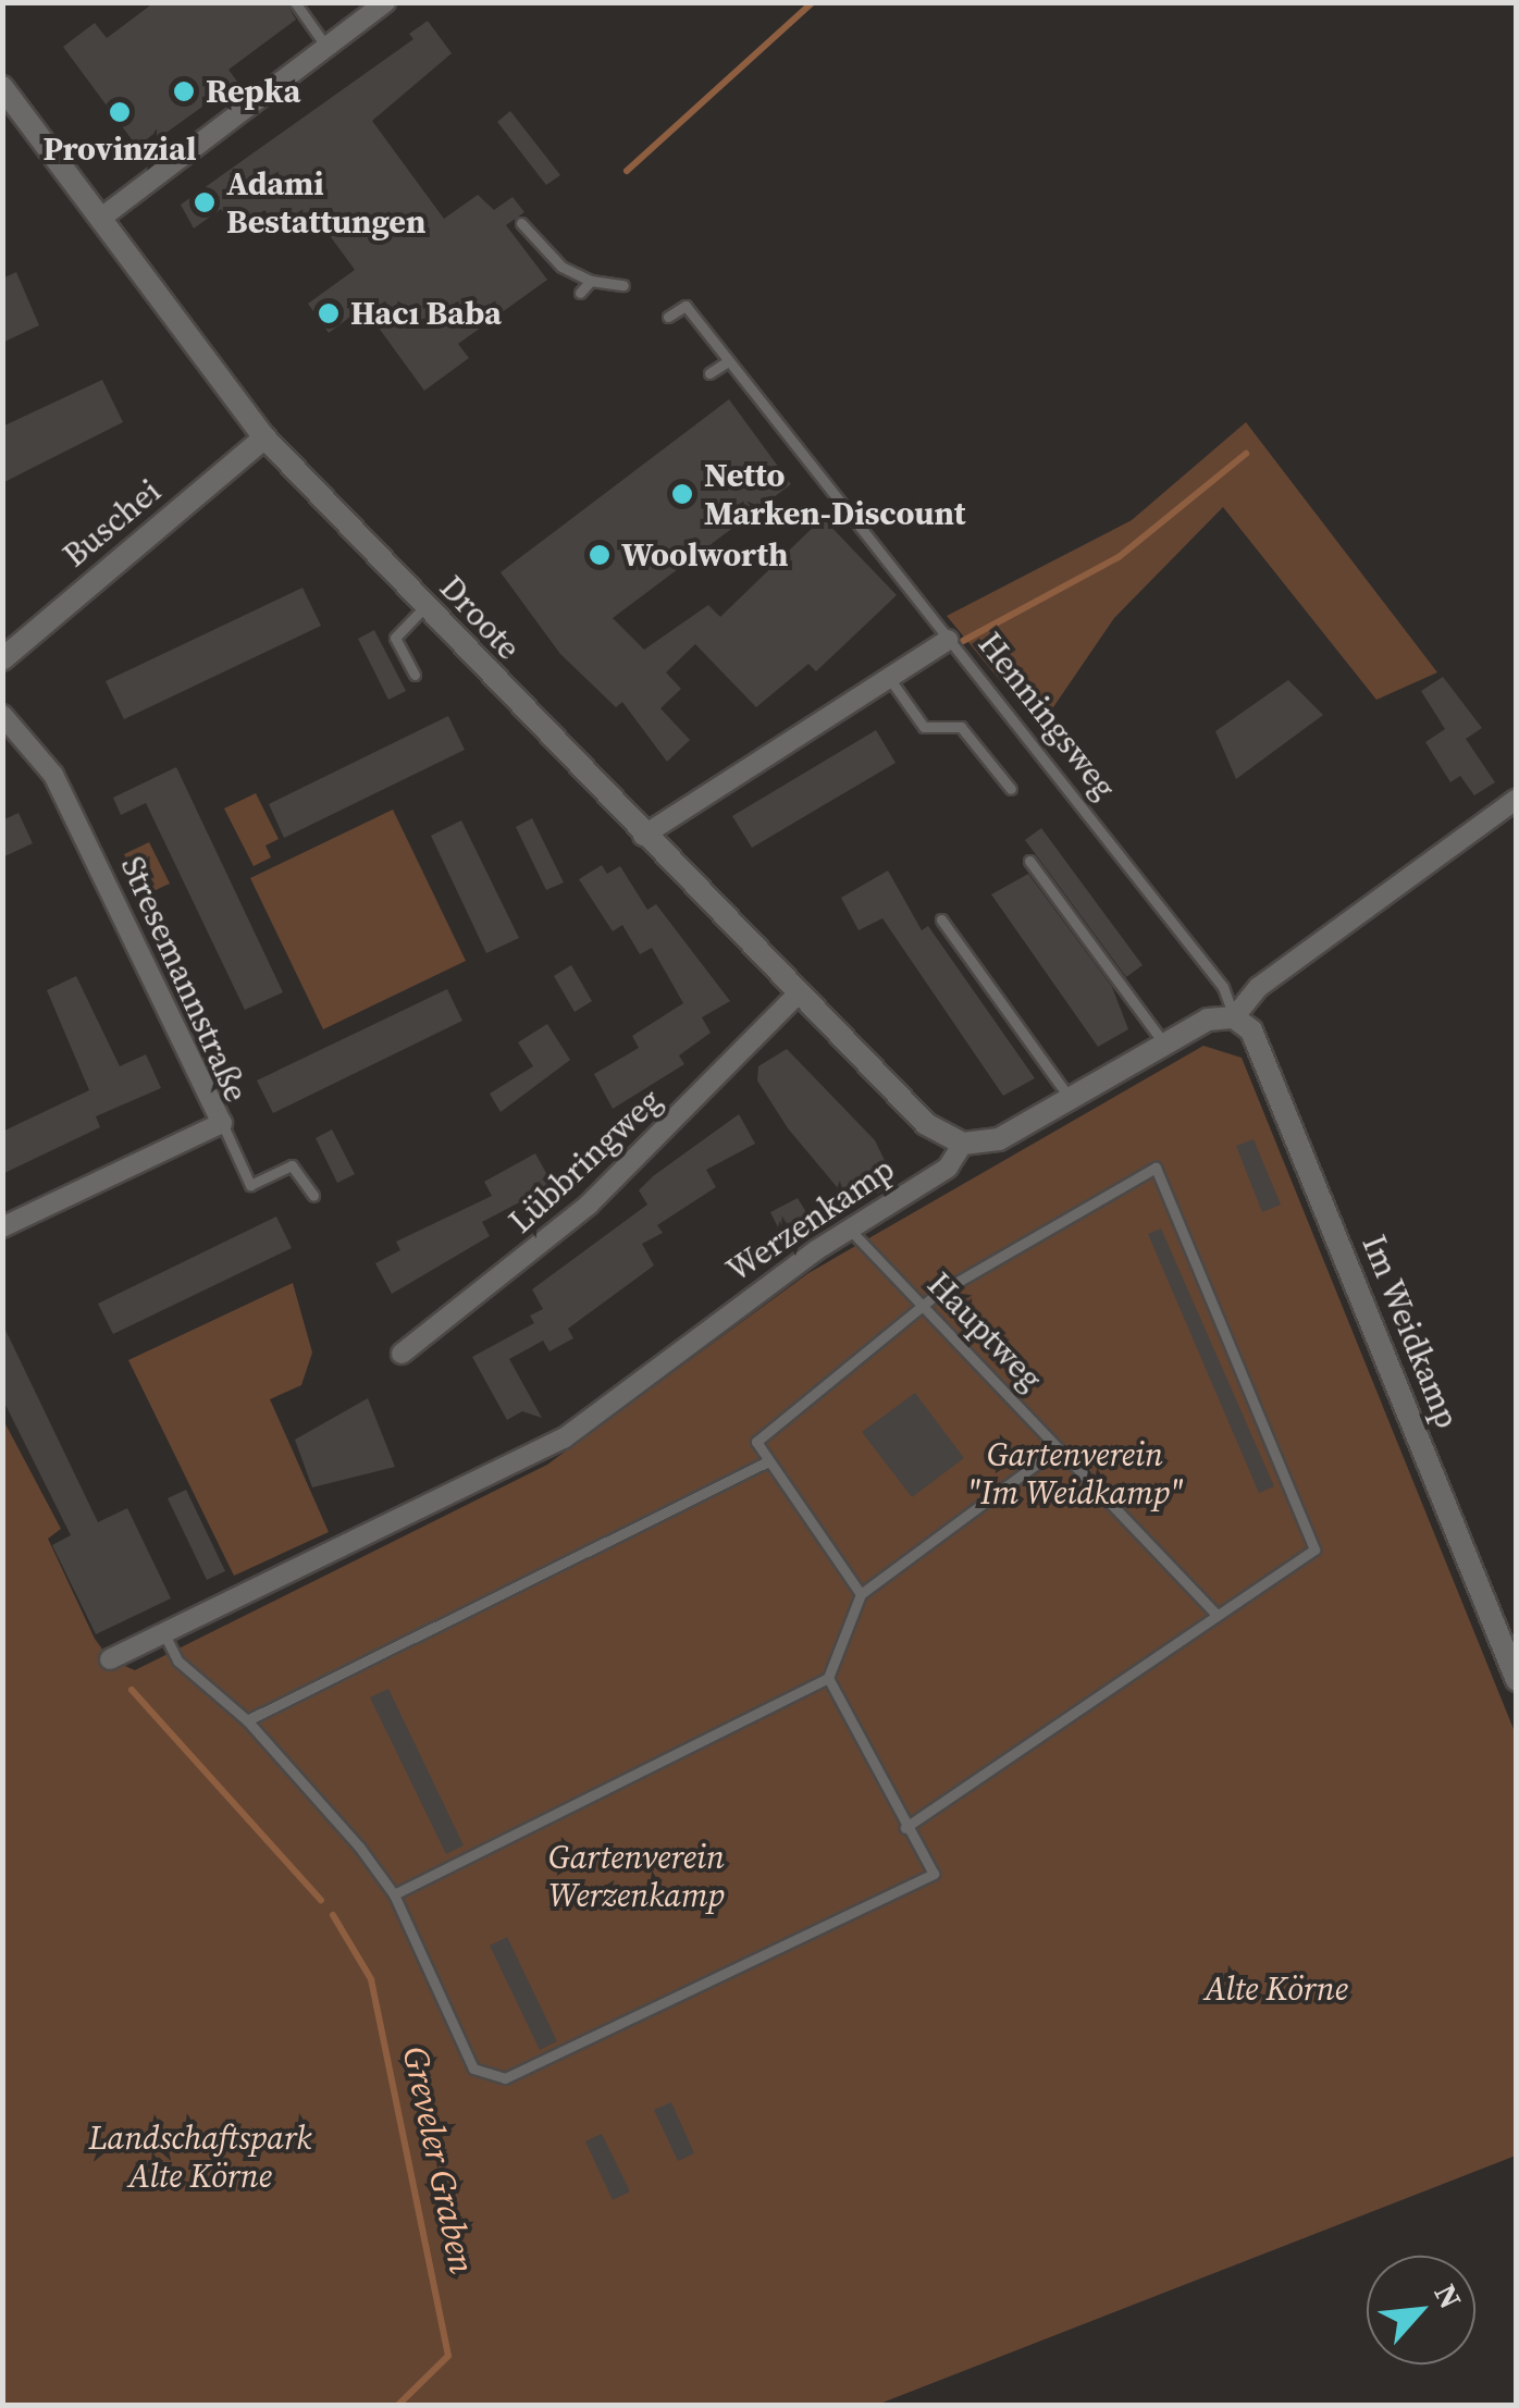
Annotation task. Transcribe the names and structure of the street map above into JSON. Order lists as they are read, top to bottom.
{
  "streets": {
    "street": [
      "Buschei",
      "Droote",
      "Henningsweg",
      "Stresemannstraße",
      "Lübbringweg",
      "Werzenkamp",
      "Im Weidkamp"
    ],
    "lane": ["Hauptweg"]
  },
  "crossings": [
    ["Buschei", "Droote"],
    ["Droote", "Henningsweg"],
    ["Droote", "Lübbringweg"],
    ["Droote", "Werzenkamp"],
    ["Henningsweg", "Im Weidkamp"],
    ["Werzenkamp", "Hauptweg"]
  ],
  "water": ["Greveler Graben"],
  "parks": [
    "Gartenverein \"Im Weidkamp\"",
    "Gartenverein Werzenkamp",
    "Alte Körne",
    "Landschaftspark Alte Körne"
  ],
  "places": [
    "Repka",
    "Provinzial",
    "Adami Bestattungen",
    "Hacı Baba",
    "Netto Marken-Discount",
    "Woolworth"
  ],
  "north": "top right"
}
